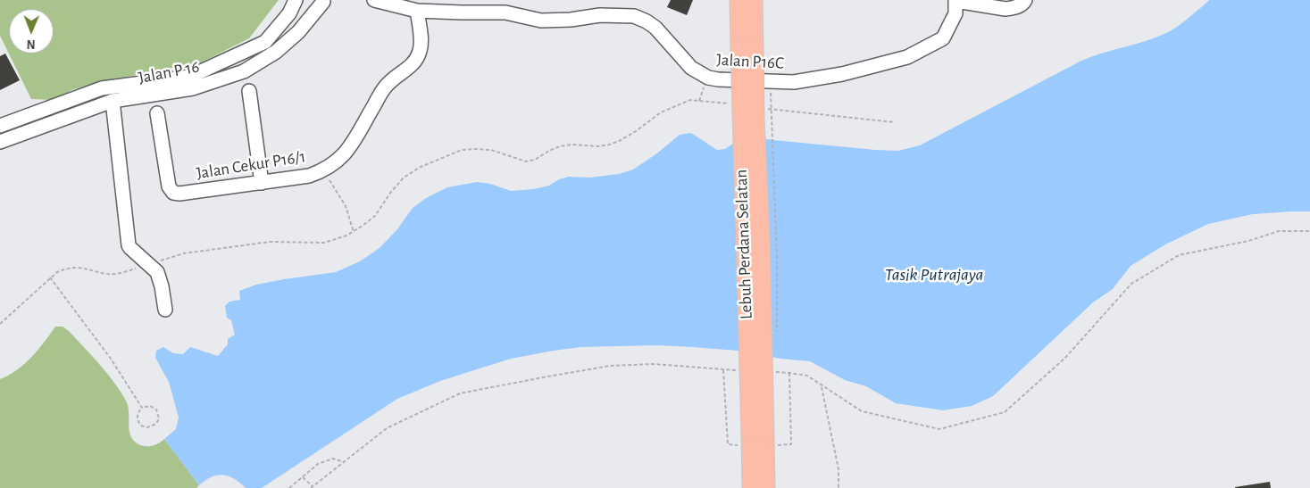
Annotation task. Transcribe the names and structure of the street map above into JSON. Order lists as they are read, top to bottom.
{
  "streets": {
    "main road": ["Lebuh Perdana Selatan"],
    "street": ["Jalan P16C", "Jalan P 16", "Jalan Cekur P16/1"]
  },
  "crossings": [
    ["Jalan P16C", "Jalan Cekur P16/1"]
  ],
  "water": ["Tasik Putrajaya"],
  "north": "bottom"
}
